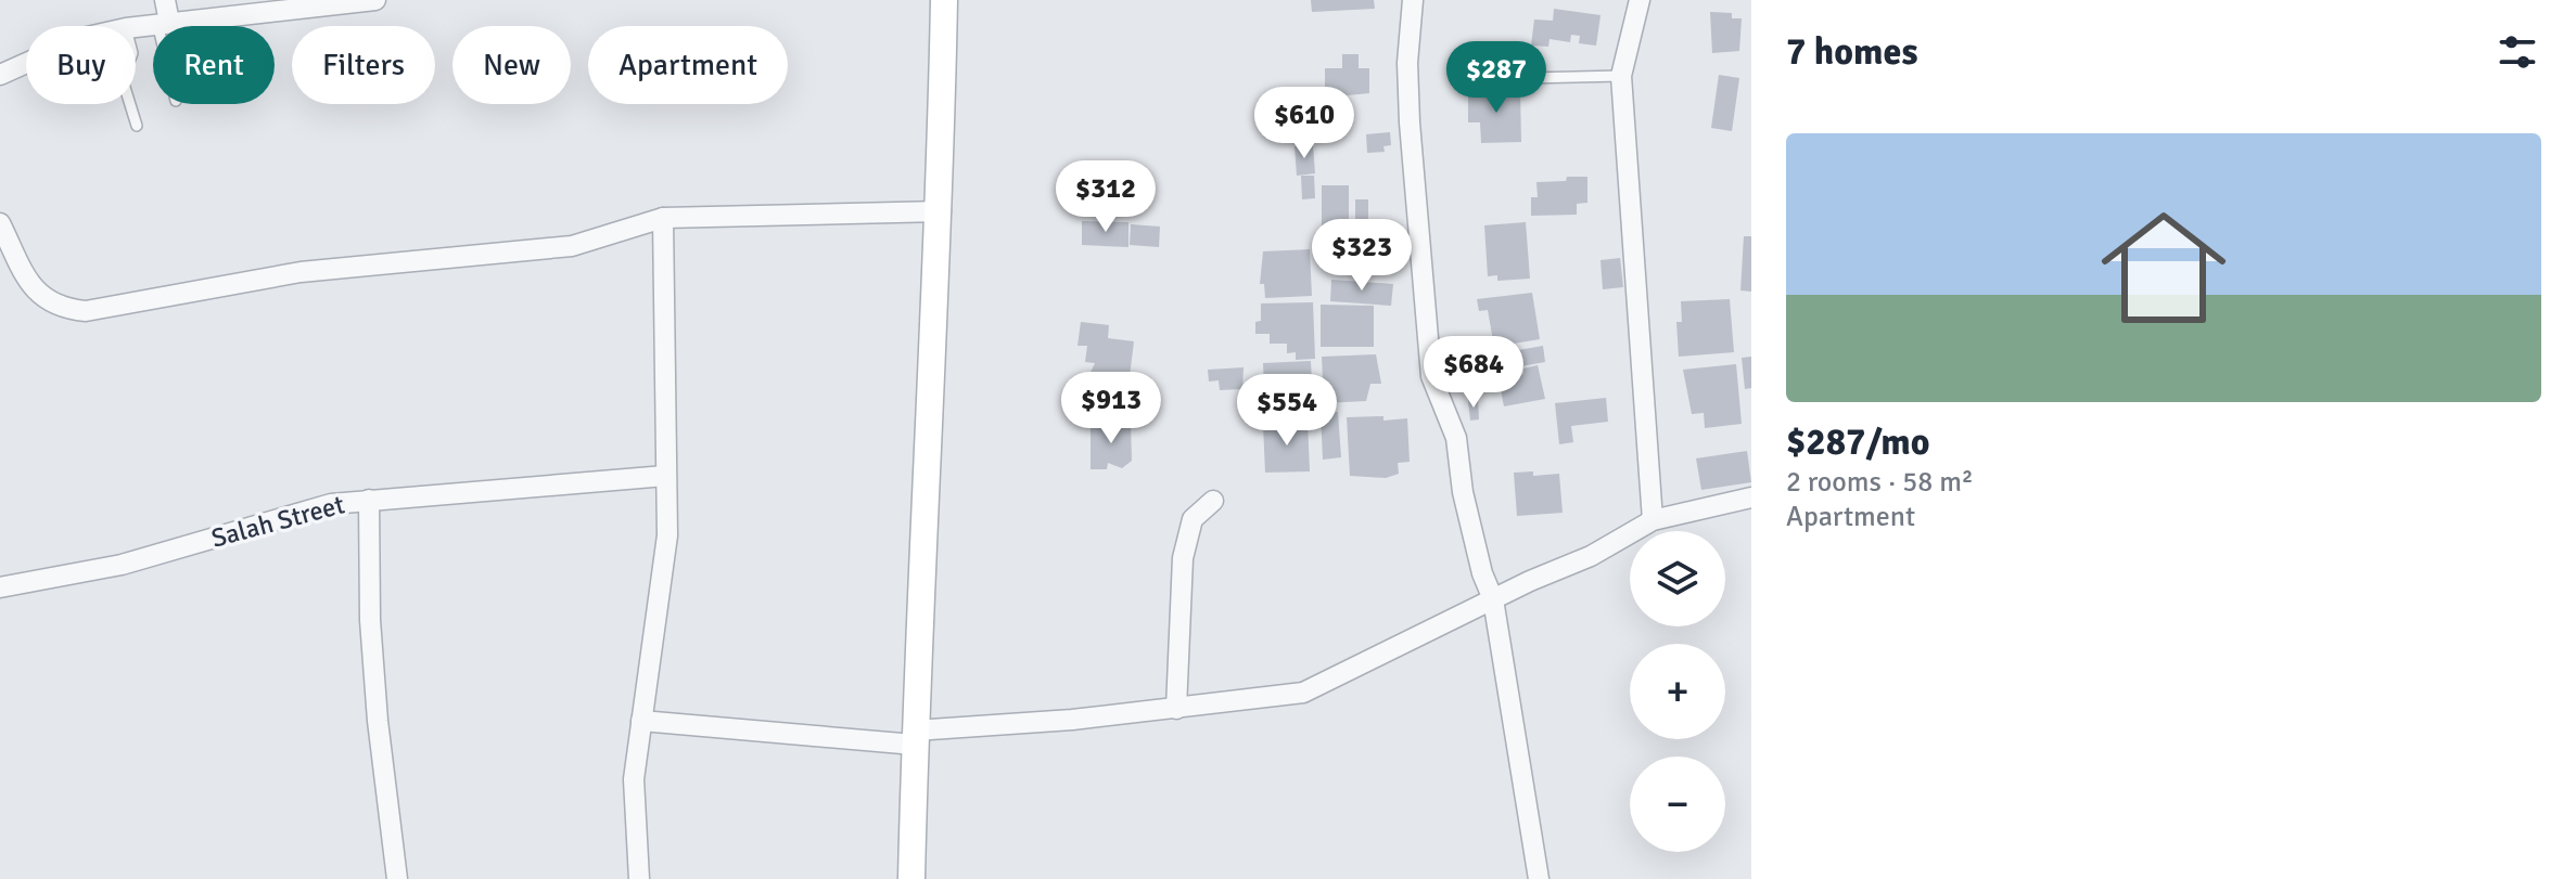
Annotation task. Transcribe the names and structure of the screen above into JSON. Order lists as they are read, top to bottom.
{
  "streets": {
    "street": ["Salah Street"]
  },
  "page": {
    "heading": "7 homes",
    "chip": [
      "Buy",
      "Rent",
      "Filters",
      "New",
      "Apartment"
    ],
    "price": [
      "$287",
      "$610",
      "$312",
      "$323",
      "$684",
      "$913",
      "$554"
    ],
    "list": [
      {
        "name": "$287/mo",
        "note": "2 rooms · 58 m² · Apartment"
      }
    ],
    "map_buttons": ["+", "−"]
  }
}
